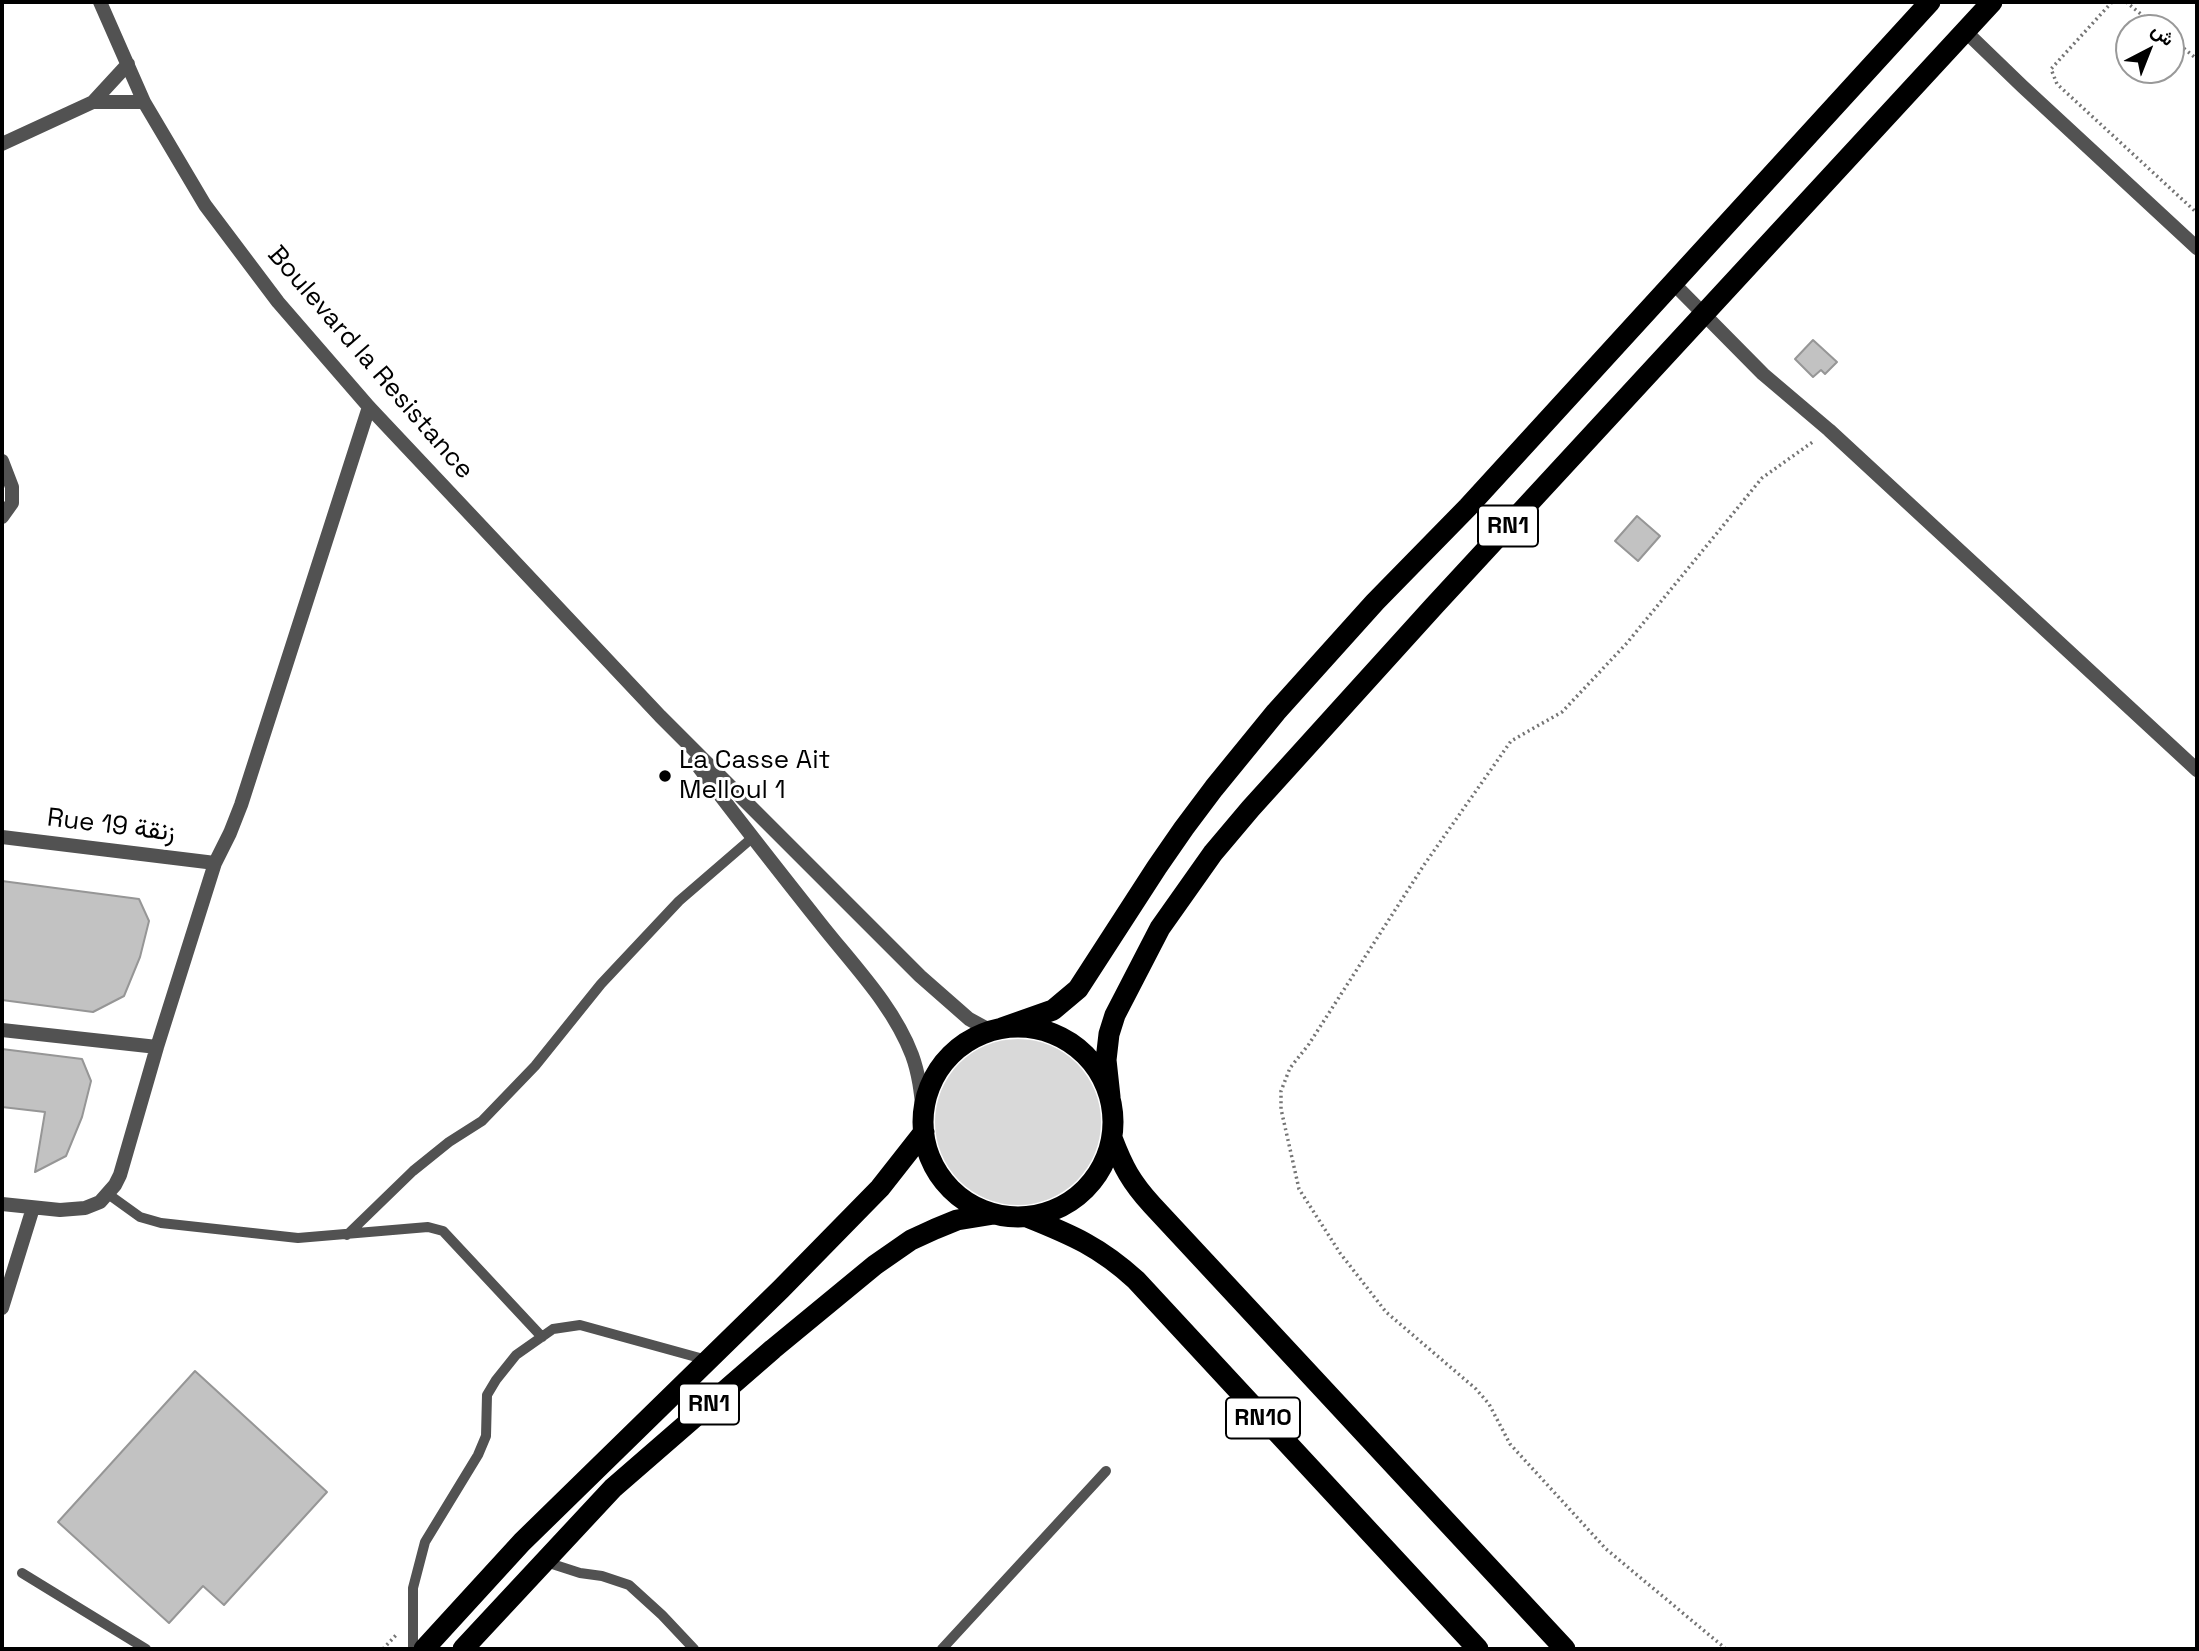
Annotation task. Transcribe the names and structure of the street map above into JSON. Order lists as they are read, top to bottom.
{
  "streets": {
    "highway": ["RN1", "RN10"],
    "street": ["Boulevard la Resistance", "Rue 19 زنقة"]
  },
  "crossings": [
    ["Boulevard la Resistance", "RN1"],
    ["Boulevard la Resistance", "RN10"],
    ["RN1", "RN10"]
  ],
  "places": ["La Casse Ait Melloul 1"],
  "north": "top right"
}
